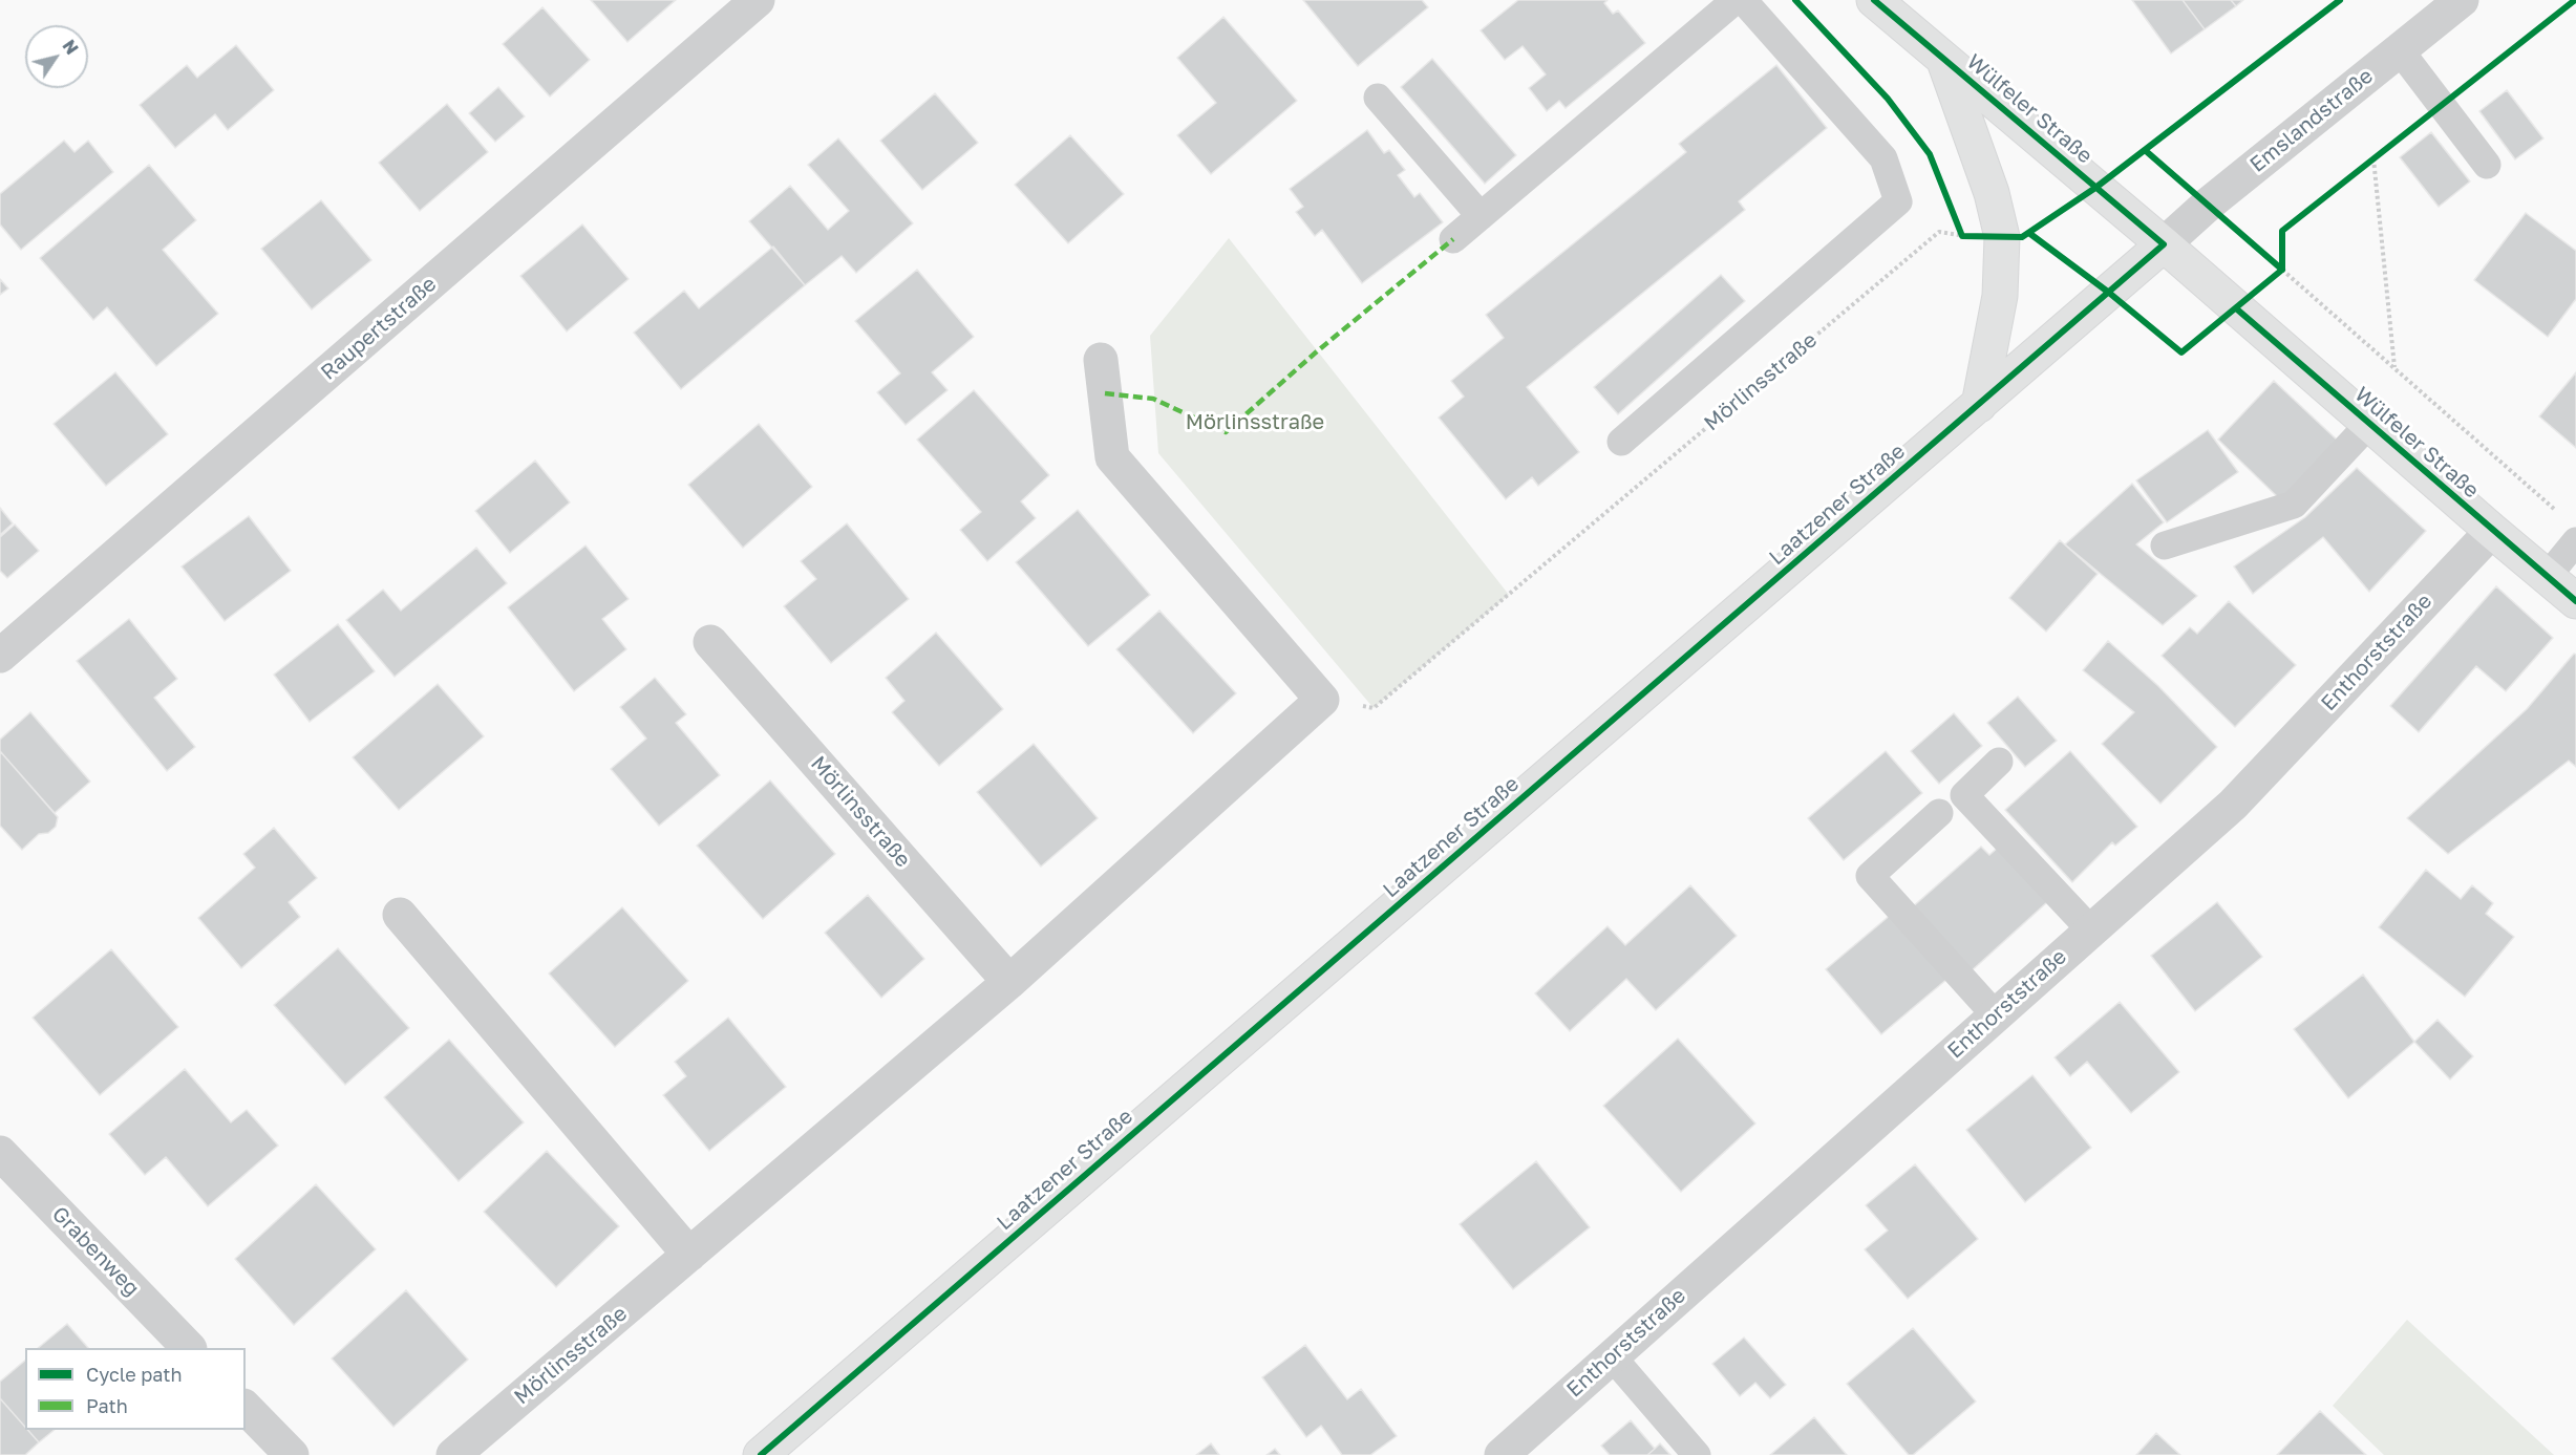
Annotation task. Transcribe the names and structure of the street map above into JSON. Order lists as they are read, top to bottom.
{
  "streets": {
    "main road": ["Wülfeler Straße", "Laatzener Straße"],
    "street": [
      "Emslandstraße",
      "Raupertstraße",
      "Mörlinsstraße",
      "Enthorststraße",
      "Grabenweg"
    ]
  },
  "crossings": [
    ["Wülfeler Straße", "Emslandstraße"],
    ["Wülfeler Straße", "Laatzener Straße"],
    ["Wülfeler Straße", "Enthorststraße"],
    ["Emslandstraße", "Laatzener Straße"]
  ],
  "parks": ["Mörlinsstraße"],
  "legend": ["Cycle path", "Path"],
  "north": "top right"
}
